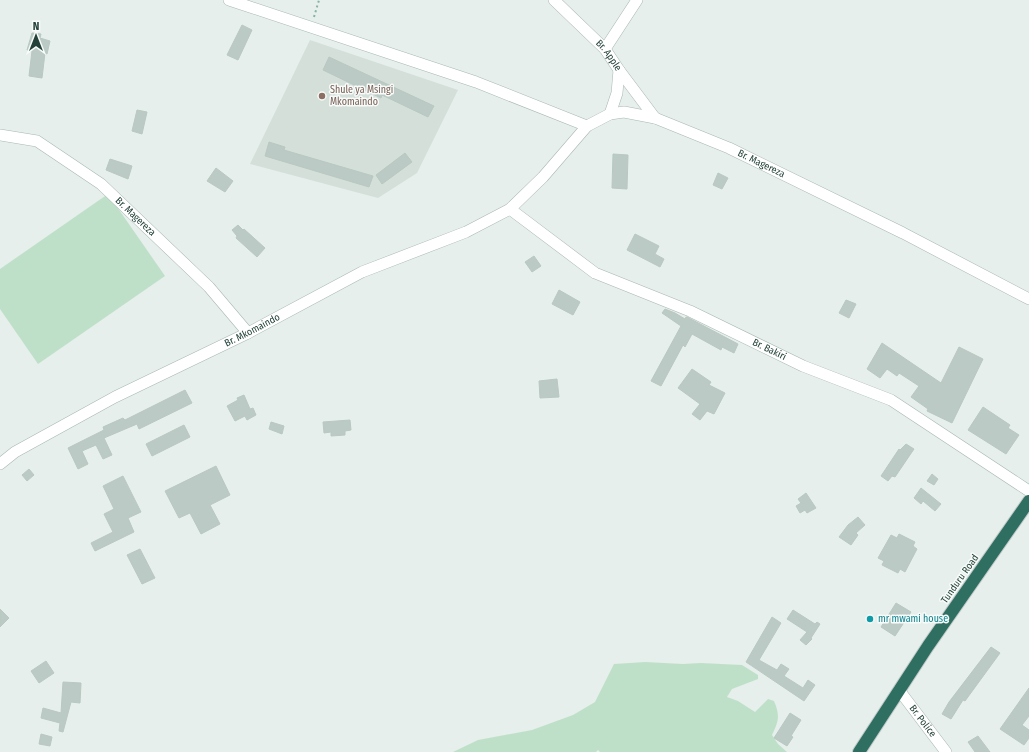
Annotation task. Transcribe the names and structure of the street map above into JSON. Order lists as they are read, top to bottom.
{
  "streets": {
    "highway": ["Tunduru Road"],
    "street": [
      "Br. Apple",
      "Br. Magereza",
      "Br. Mkomaindo",
      "Br. Bakiri",
      "Br. Police"
    ]
  },
  "crossings": [
    ["Br. Apple", "Br. Magereza"],
    ["Br. Magereza", "Br. Mkomaindo"],
    ["Br. Magereza", "Br. Bakiri"],
    ["Br. Mkomaindo", "Br. Bakiri"],
    ["Tunduru Road", "Br. Police"]
  ],
  "places": ["Shule ya Msingi Mkomaindo", "mr mwami house"],
  "north": "top"
}
